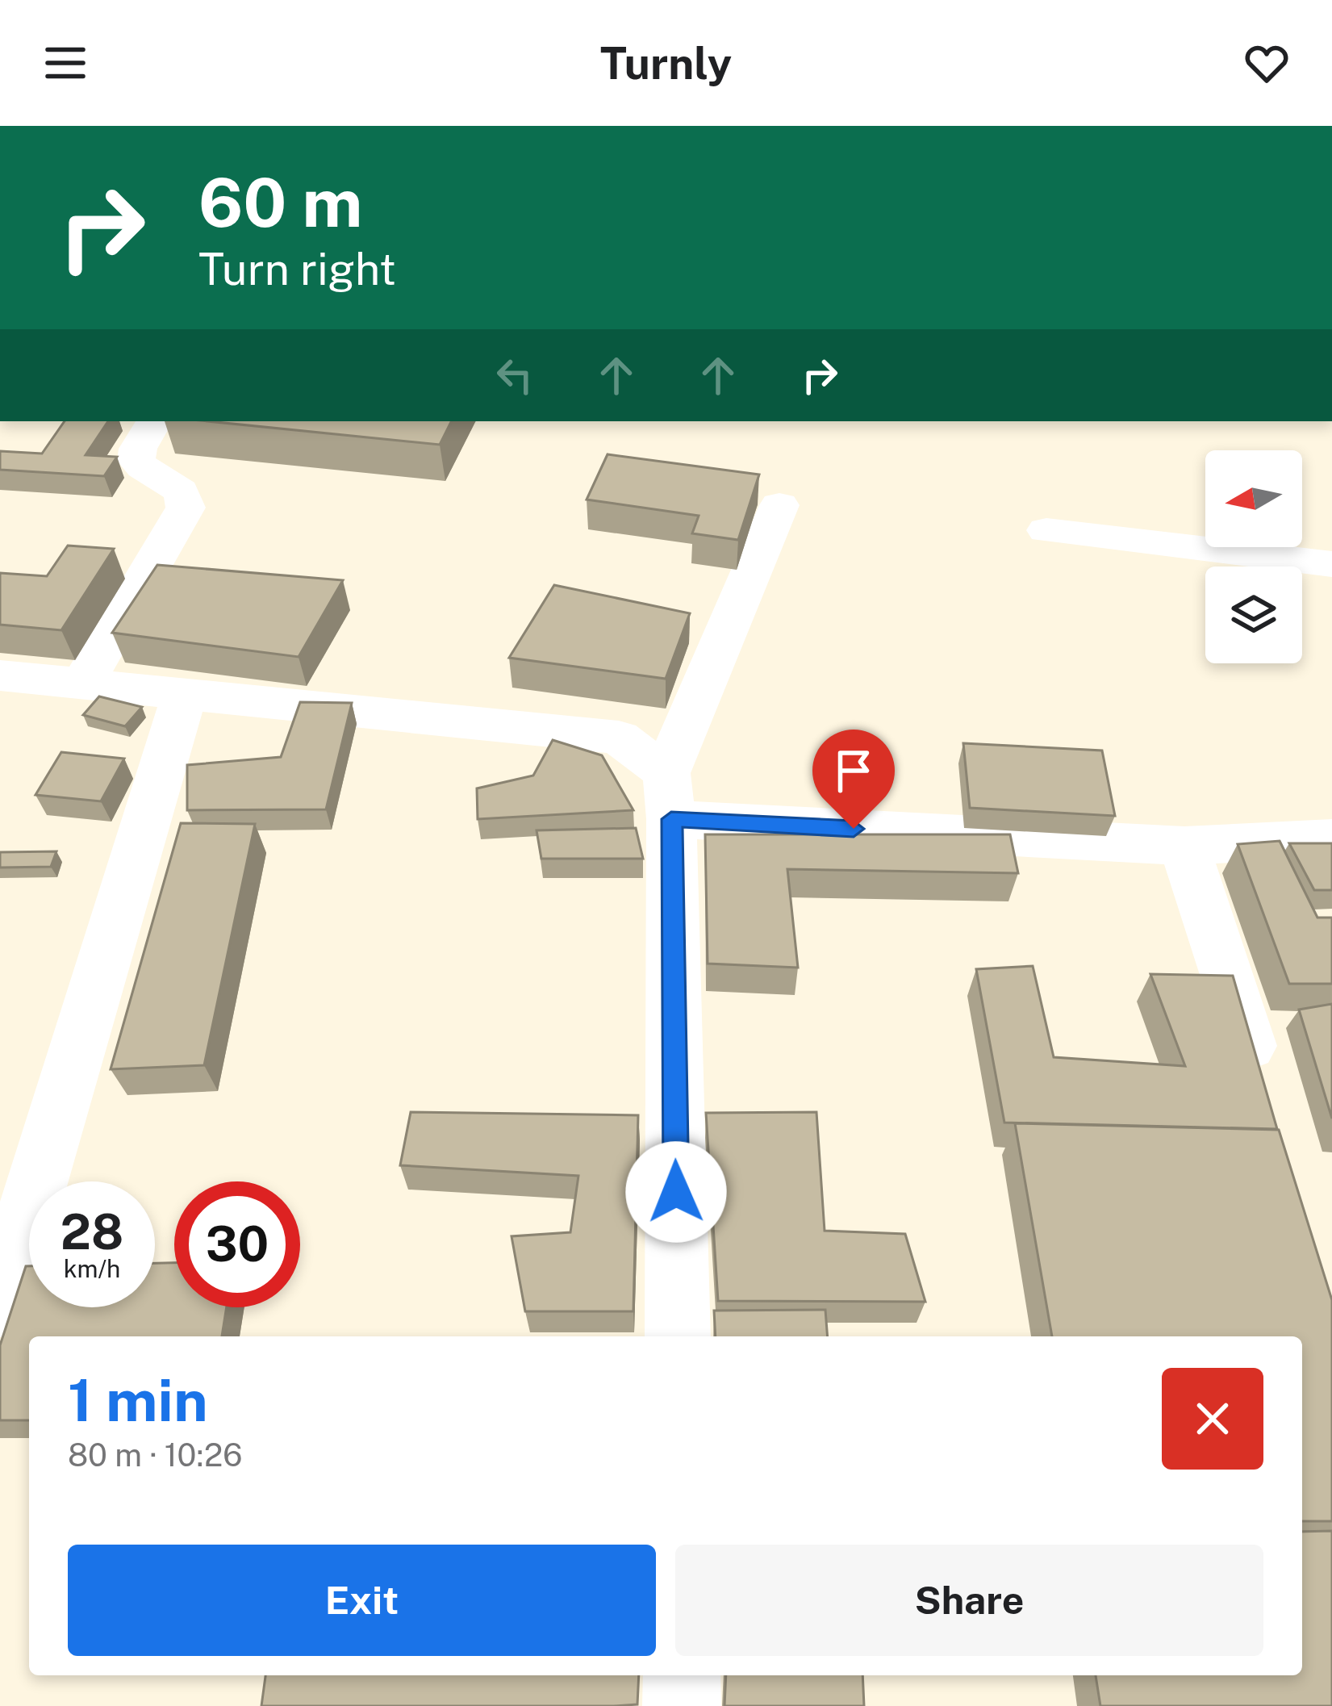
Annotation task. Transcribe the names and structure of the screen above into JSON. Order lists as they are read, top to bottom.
{
  "north": "left",
  "page": {
    "header": "Turnly",
    "turn": ["60 m", "Turn right"],
    "speed": "28 km/h",
    "limit": "30",
    "heading": ["1 min", "80 m · 10:26"],
    "buttons": ["Exit", "Share"]
  }
}
